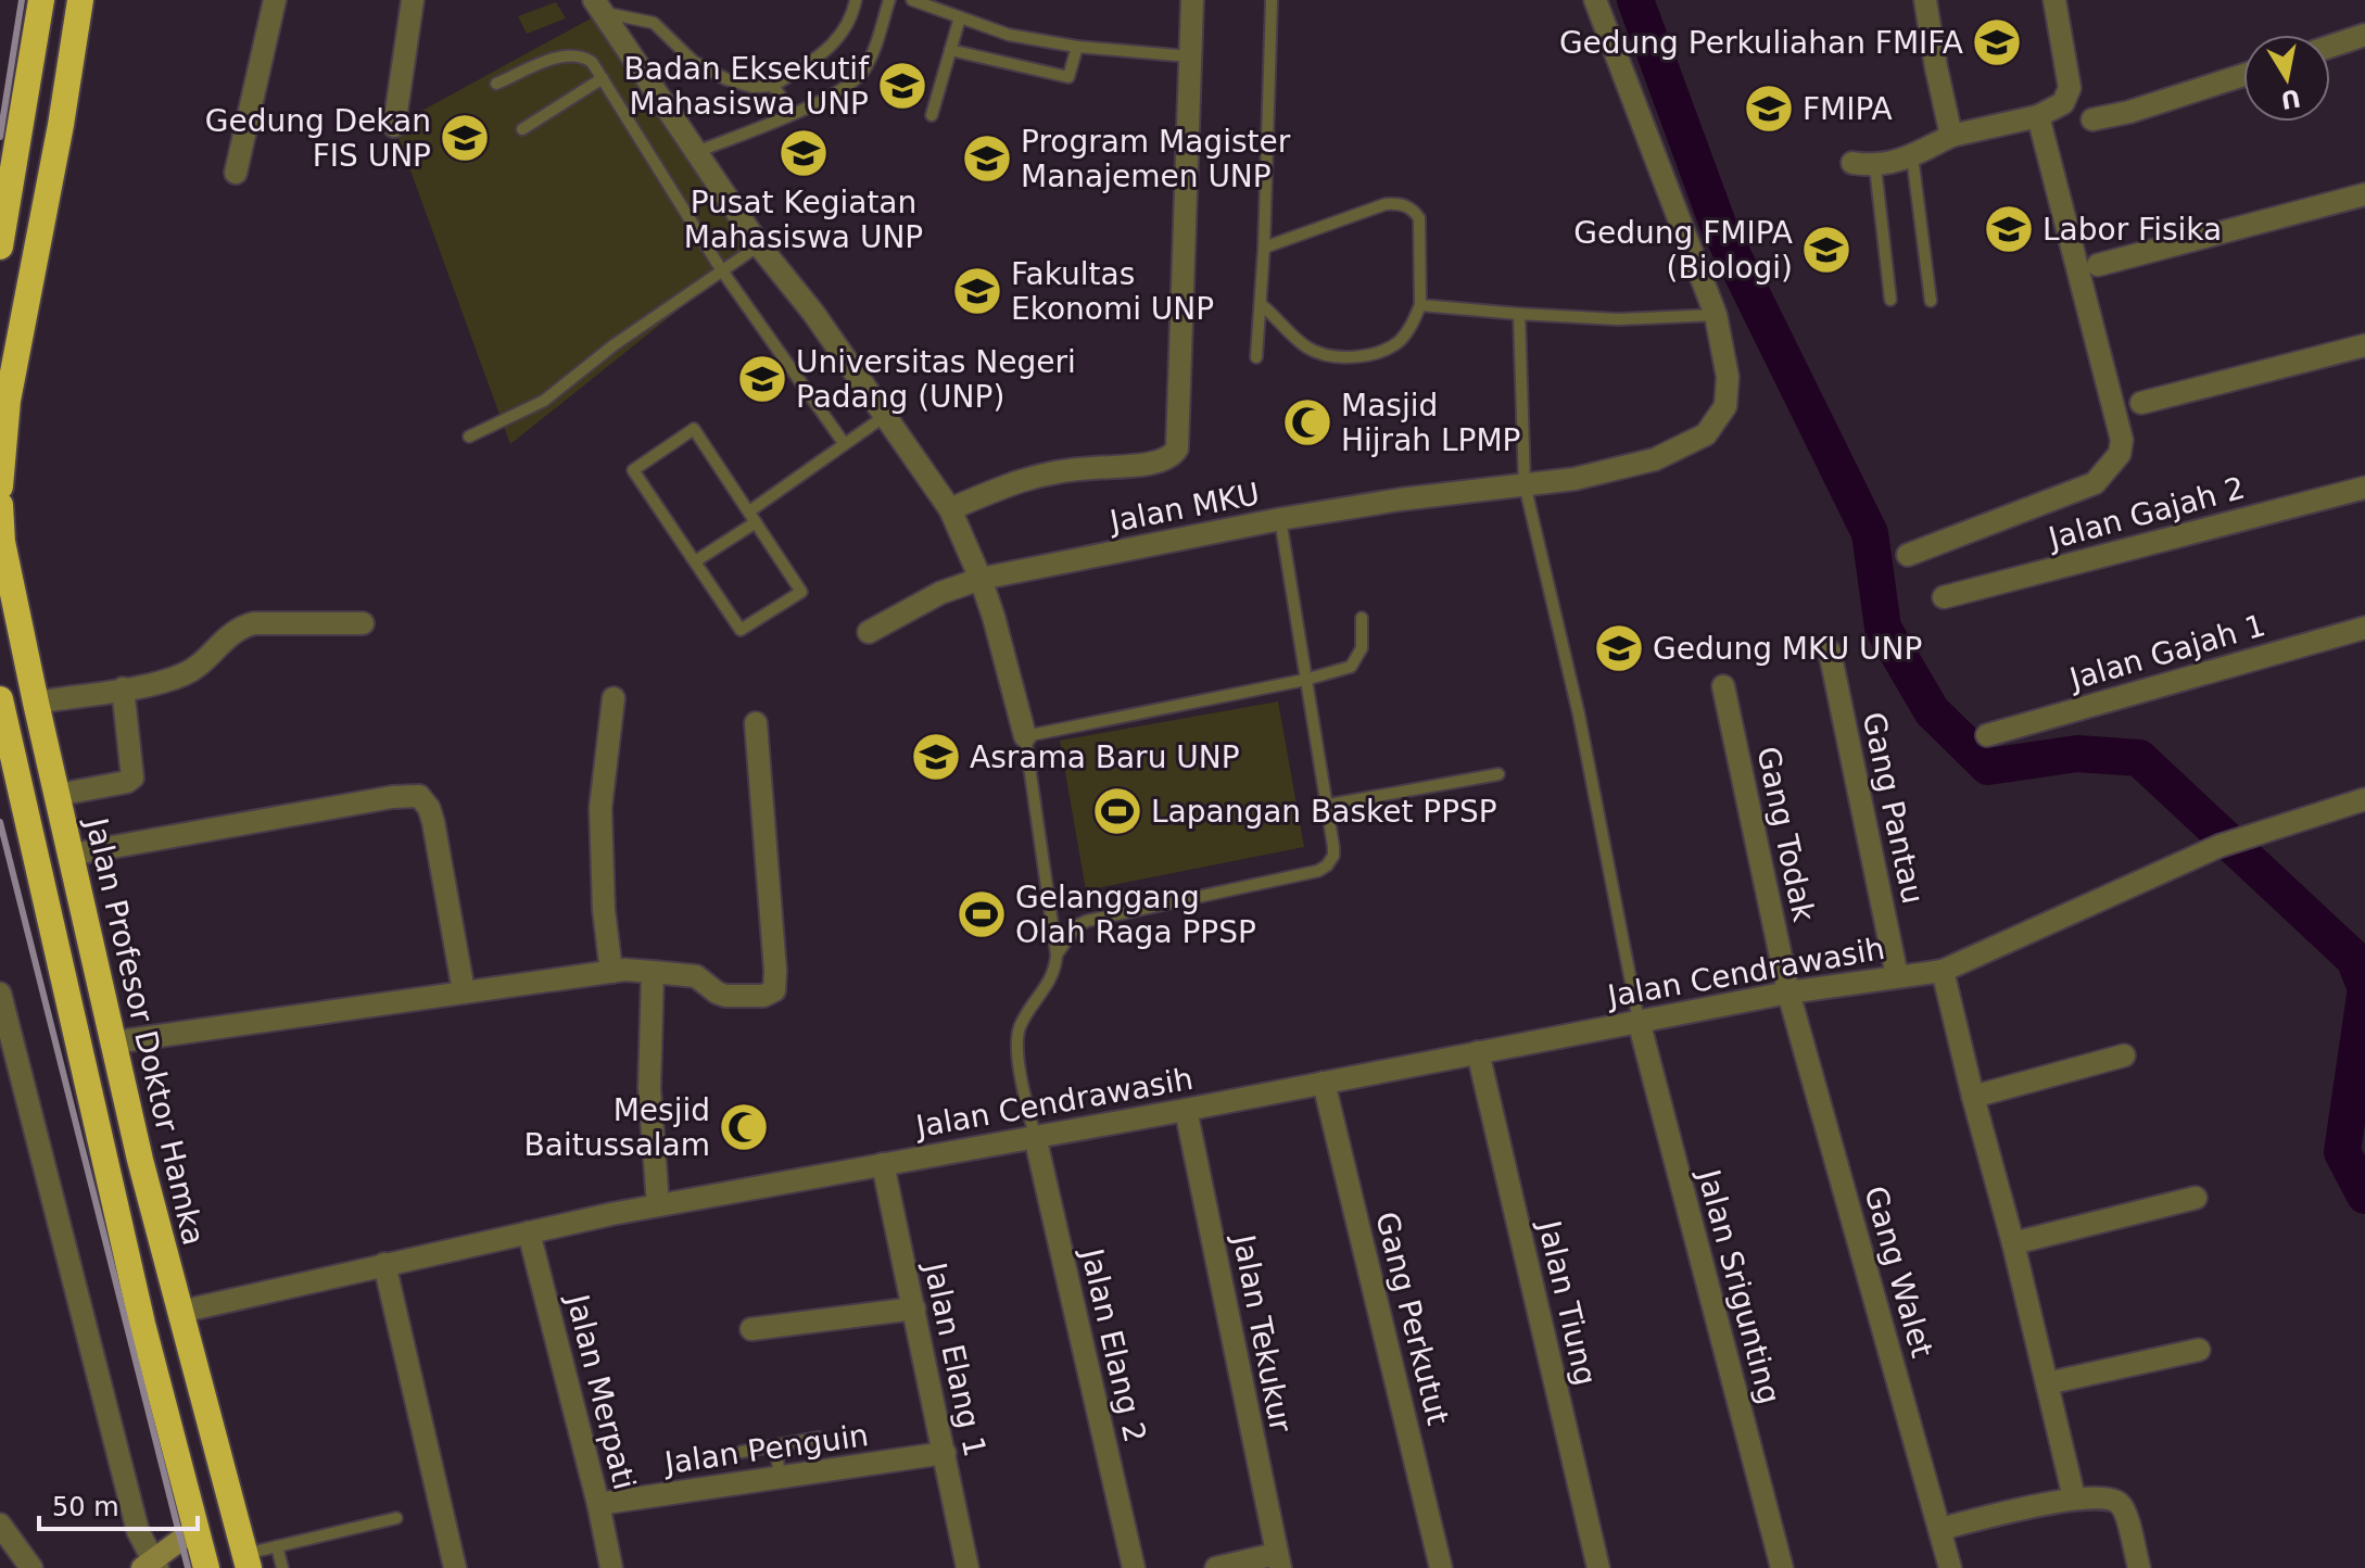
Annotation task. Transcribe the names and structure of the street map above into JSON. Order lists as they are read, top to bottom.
{
  "streets": {
    "highway": ["Jalan Profesor Doktor Hamka"],
    "street": [
      "Jalan MKU",
      "Jalan Gajah 2",
      "Jalan Gajah 1",
      "Gang Pantau",
      "Gang Todak",
      "Jalan Cendrawasih",
      "Gang Walet",
      "Jalan Srigunting",
      "Jalan Tiung",
      "Gang Perkutut",
      "Jalan Tekukur",
      "Jalan Elang 2",
      "Jalan Elang 1",
      "Jalan Merpati",
      "Jalan Penguin"
    ]
  },
  "crossings": [
    ["Gang Pantau", "Jalan Cendrawasih"],
    ["Gang Todak", "Jalan Cendrawasih"],
    ["Gang Todak", "Gang Walet"],
    ["Jalan Cendrawasih", "Jalan Profesor Doktor Hamka"],
    ["Jalan Cendrawasih", "Gang Walet"],
    ["Jalan Cendrawasih", "Jalan Srigunting"],
    ["Jalan Cendrawasih", "Jalan Tiung"],
    ["Jalan Cendrawasih", "Gang Perkutut"],
    ["Jalan Cendrawasih", "Jalan Tekukur"],
    ["Jalan Cendrawasih", "Jalan Elang 2"],
    ["Jalan Cendrawasih", "Jalan Elang 1"],
    ["Jalan Cendrawasih", "Jalan Merpati"],
    ["Jalan Elang 1", "Jalan Penguin"],
    ["Jalan Merpati", "Jalan Penguin"]
  ],
  "places": {
    "school or university": [
      "Gedung Perkuliahan FMIFA",
      "Badan Eksekutif Mahasiswa UNP",
      "FMIPA",
      "Gedung Dekan FIS UNP",
      "Pusat Kegiatan Mahasiswa UNP",
      "Program Magister Manajemen UNP",
      "Labor Fisika",
      "Gedung FMIPA (Biologi)",
      "Fakultas Ekonomi UNP",
      "Universitas Negeri Padang (UNP)",
      "Gedung MKU UNP",
      "Asrama Baru UNP"
    ],
    "mosque": ["Masjid Hijrah LPMP", "Mesjid Baitussalam"],
    "sports": ["Lapangan Basket PPSP", "Gelanggang Olah Raga PPSP"]
  },
  "scale_bar": "50 m",
  "north": "bottom"
}
